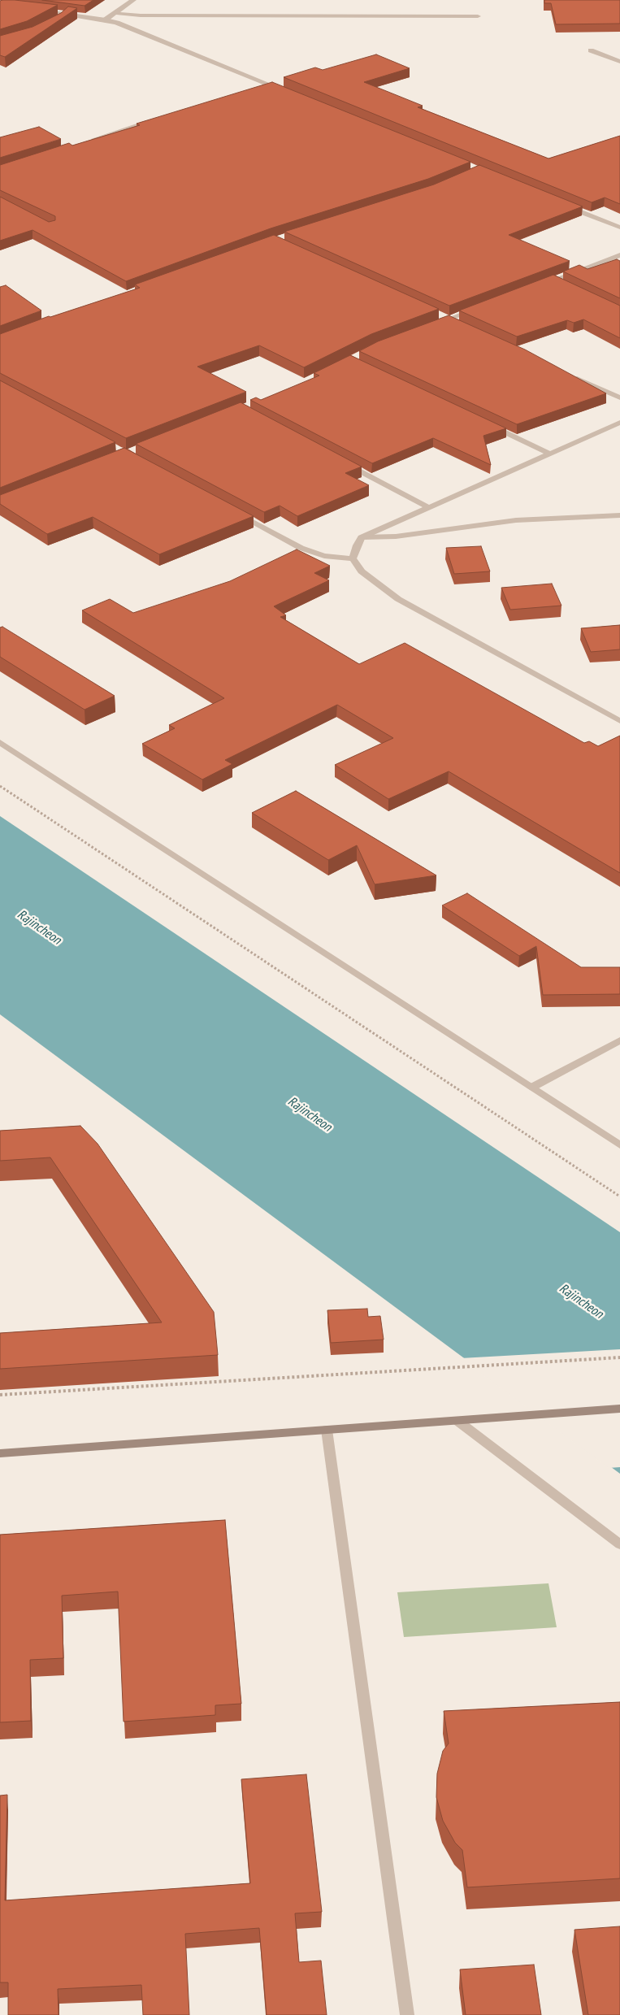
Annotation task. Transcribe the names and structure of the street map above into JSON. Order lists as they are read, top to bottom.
{
  "water": ["Rajincheon"]
}
